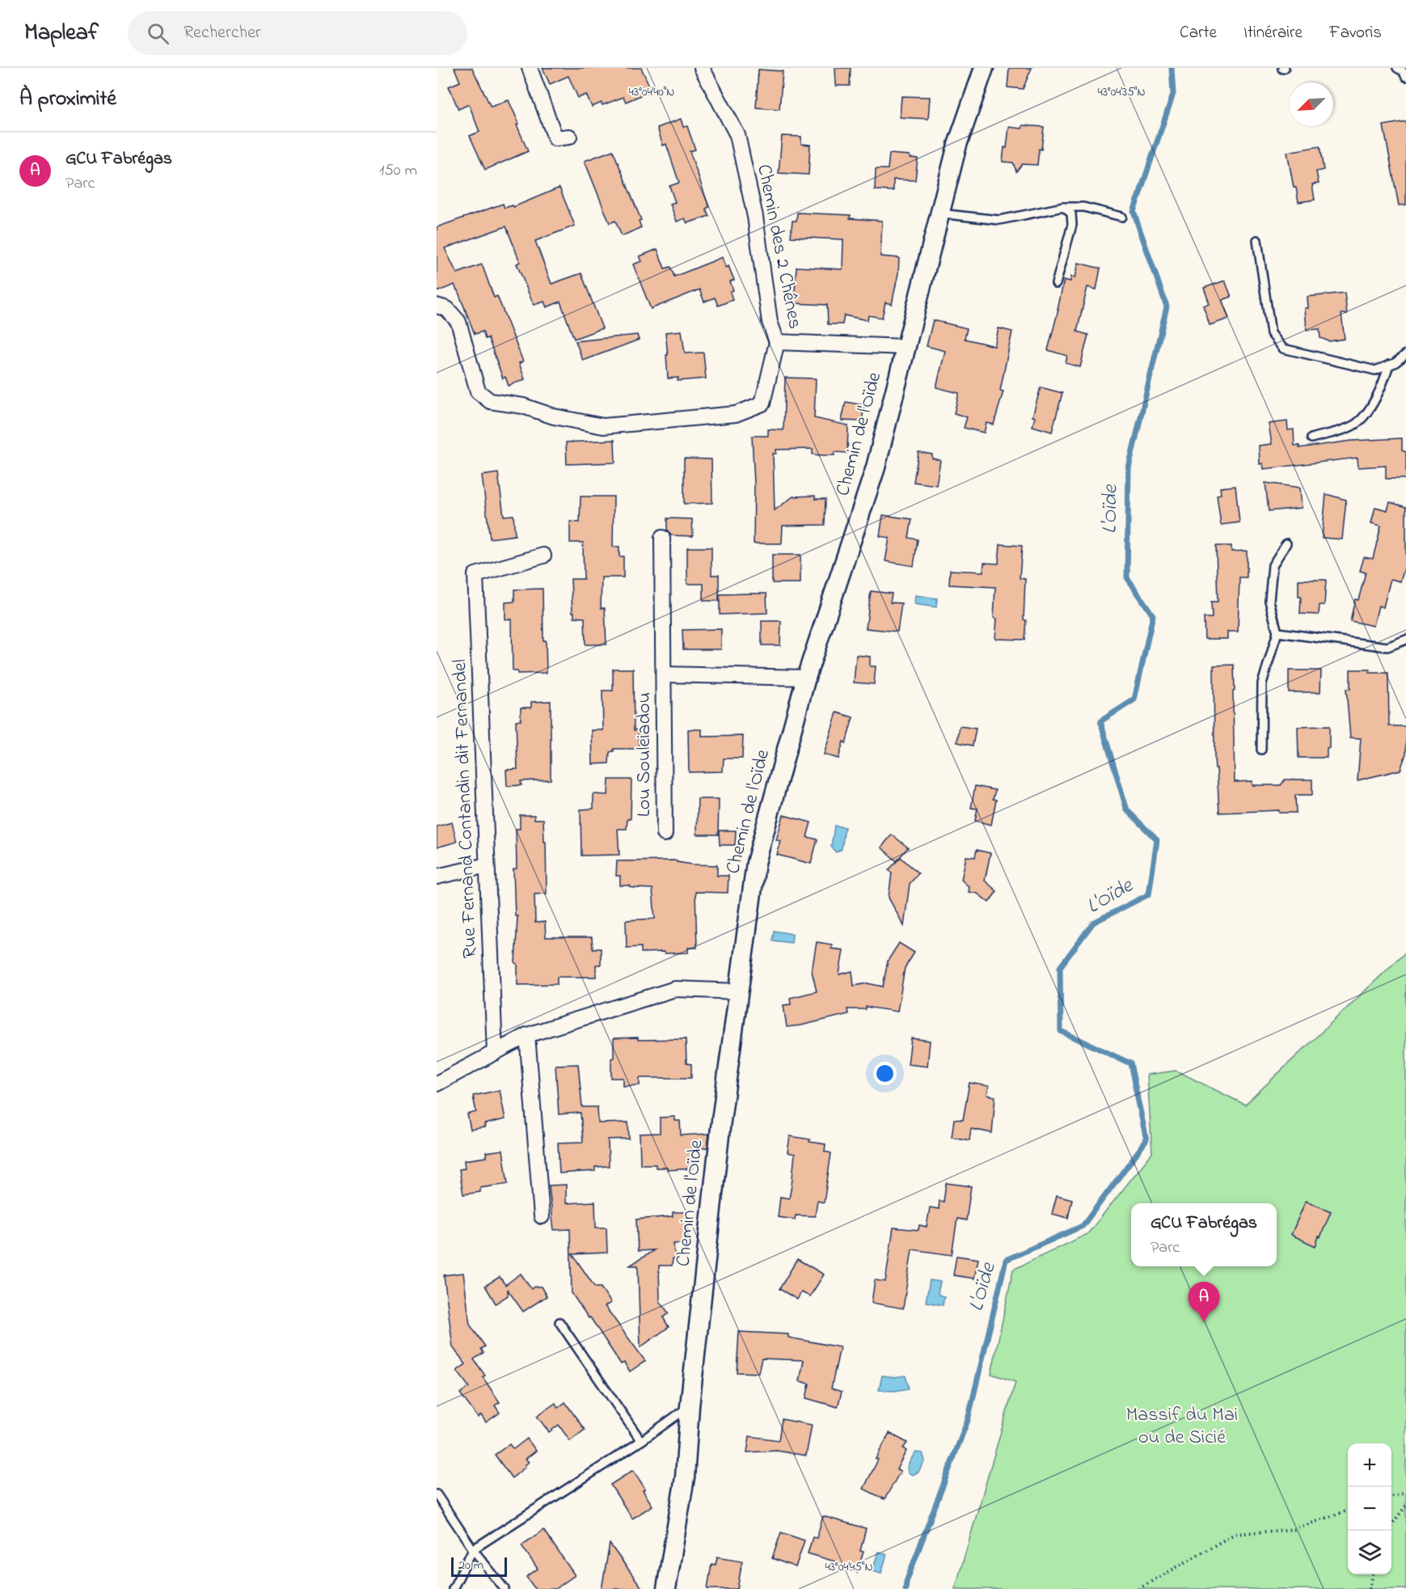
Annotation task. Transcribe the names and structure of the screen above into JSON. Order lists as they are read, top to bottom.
{
  "streets": {
    "street": [
      "Chemin des 2 Chênes",
      "Chemin de l'Oïde",
      "Lou Souleiadou",
      "Rue Fernand Contandin dit Fernandel"
    ]
  },
  "crossings": [
    ["Chemin des 2 Chênes", "Chemin de l'Oïde"],
    ["Chemin de l'Oïde", "Lou Souleiadou"]
  ],
  "water": ["L'Oïde"],
  "parks": ["Massif du Mai ou de Sicié"],
  "scale_bar": "20 m",
  "north": "bottom left",
  "page": {
    "header": "Mapleaf",
    "search": "Rechercher",
    "nav": ["Carte", "Itinéraire", "Favoris"],
    "heading": "À proximité",
    "list": [
      {
        "mark": "A",
        "name": "GCU Fabrégas",
        "note": "Parc",
        "value": "150 m"
      }
    ],
    "popup": ["GCU Fabrégas", "Parc"],
    "pins": "A",
    "map_buttons": ["+", "−"],
    "scale": "20 m"
  },
  "coordinates": ["43°04'40\"N", "43°04'35\"N", "43°04'45\"N"]
}
